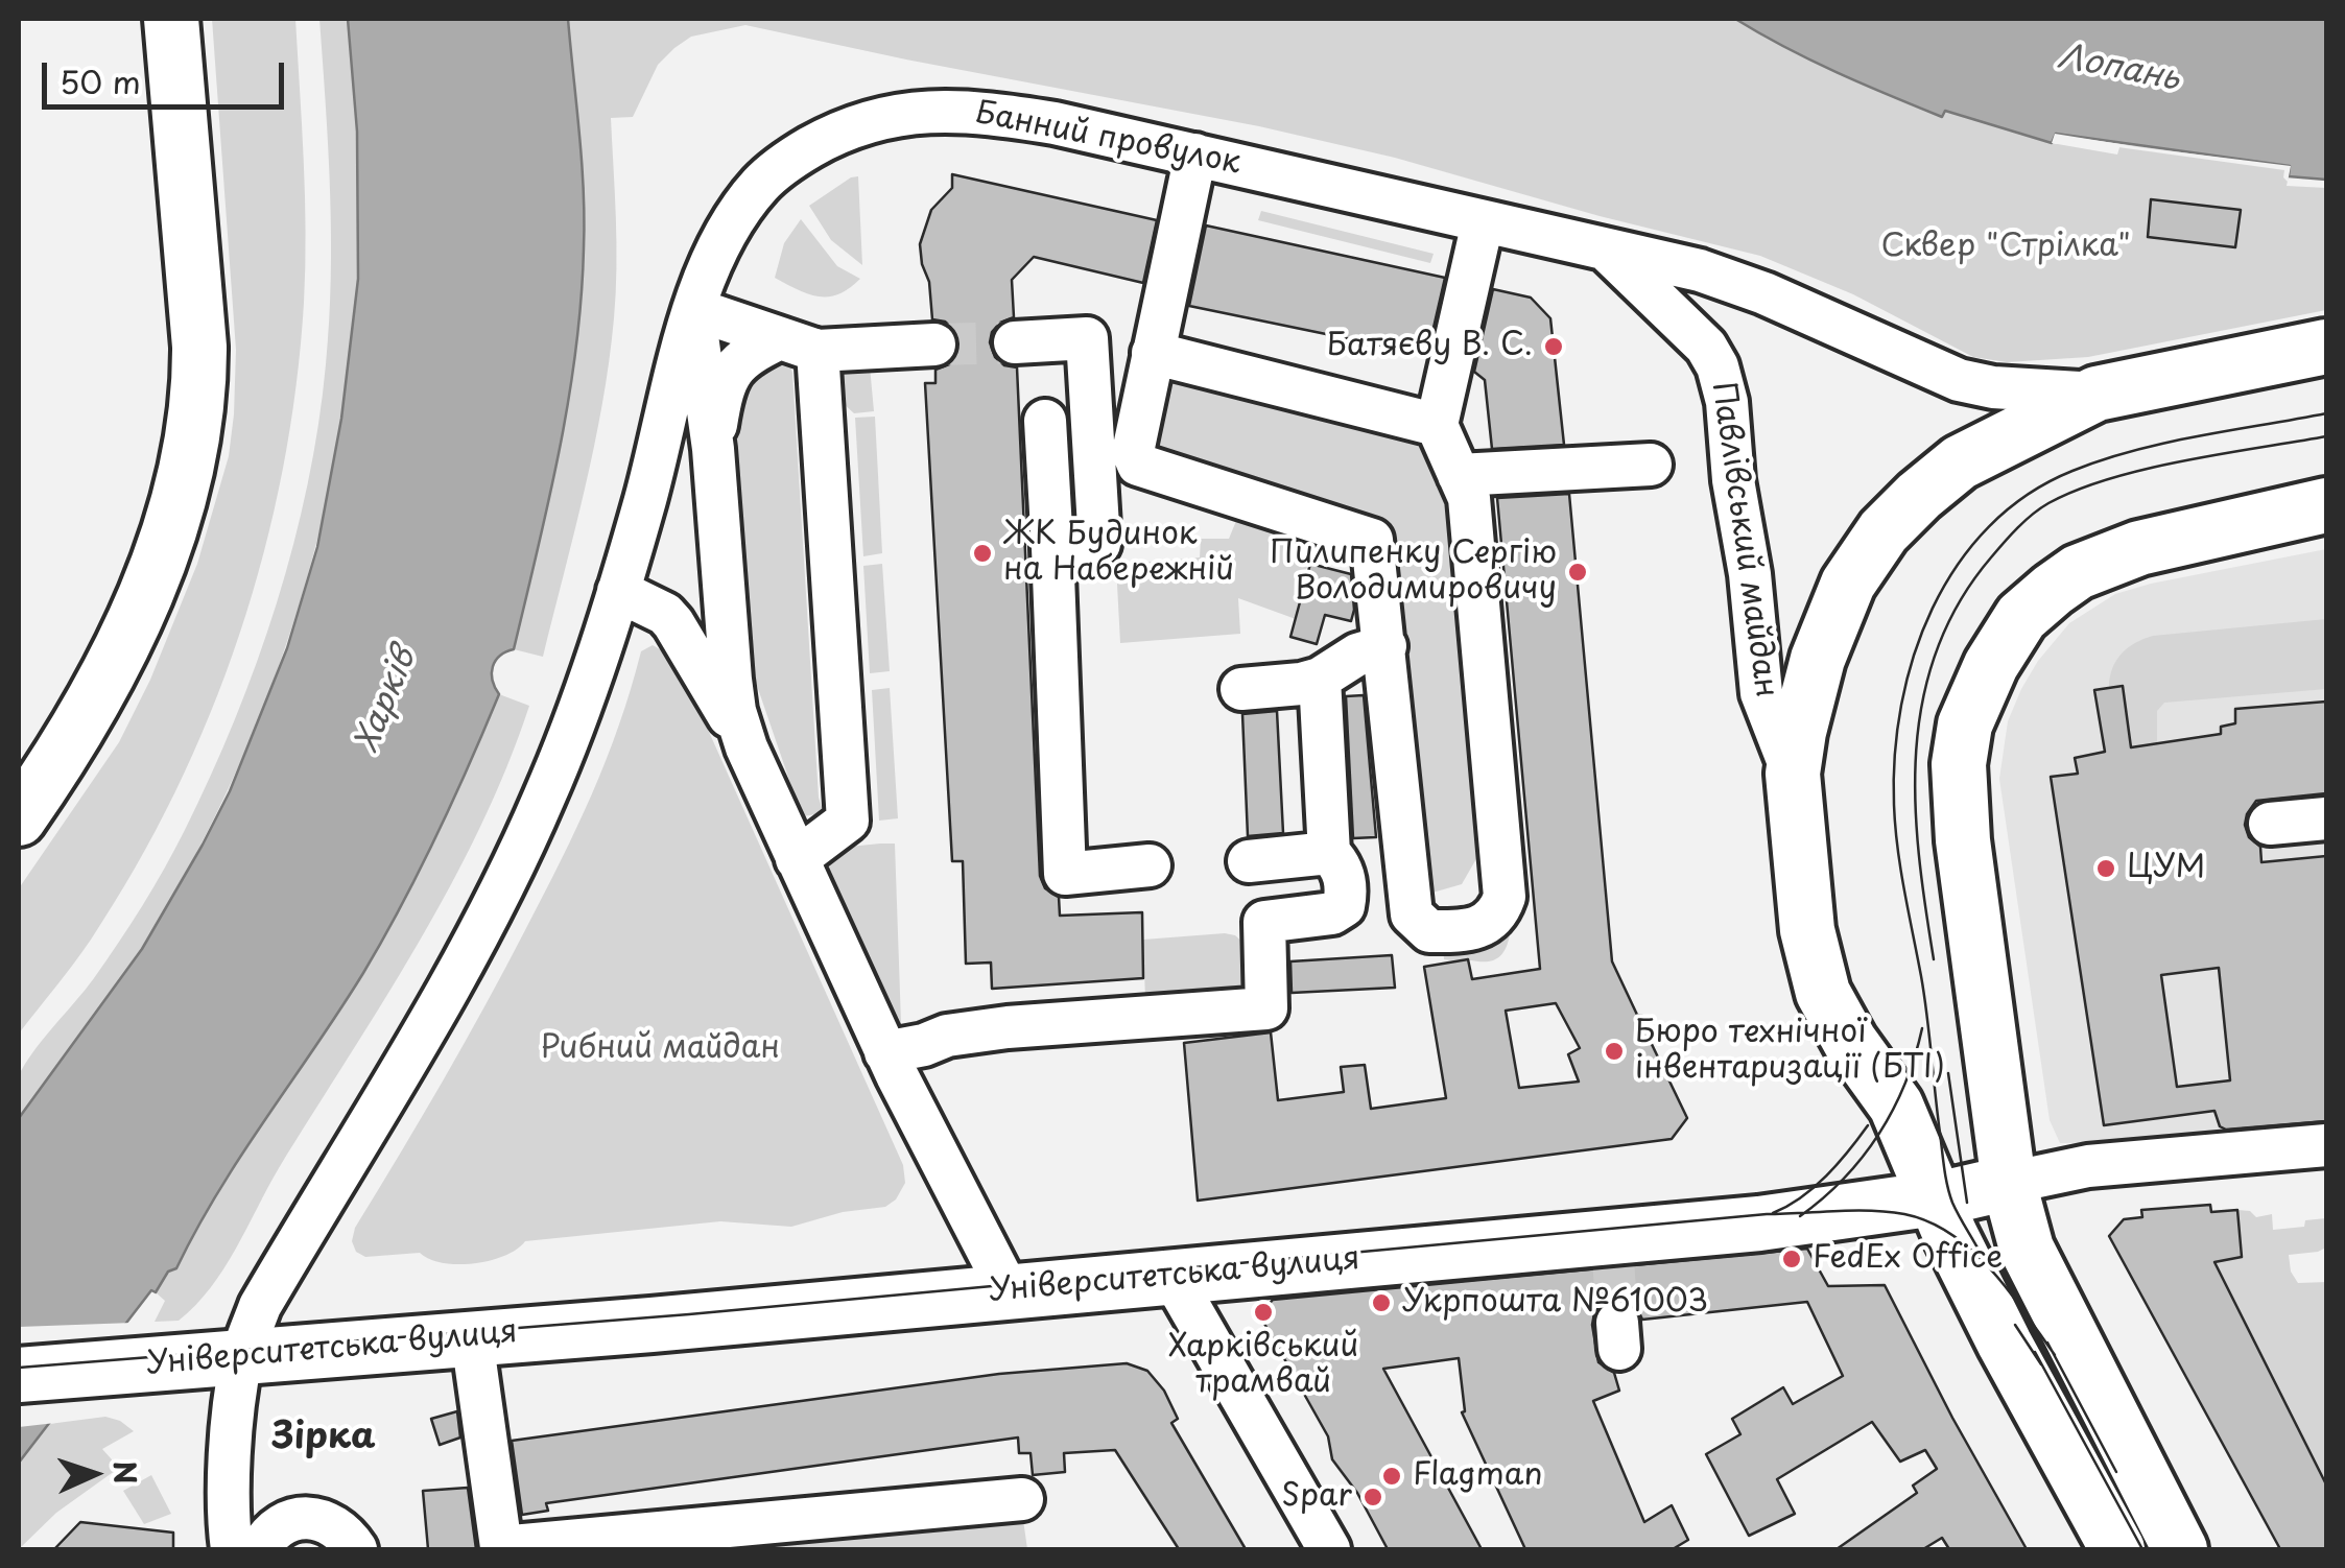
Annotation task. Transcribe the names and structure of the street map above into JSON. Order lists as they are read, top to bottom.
{
  "streets": {
    "main road": ["Павлівський майдан", "Університетська вулиця"],
    "street": ["Банний провулок"]
  },
  "crossings": [
    ["Банний провулок", "Павлівський майдан"],
    ["Павлівський майдан", "Університетська вулиця"]
  ],
  "districts": ["Зірка"],
  "water": ["Лопань", "Харків"],
  "parks": ["Сквер \"Стрілка\"", "Рибний майдан"],
  "places": [
    "Батяєву В. С.",
    "ЖК Будинок на Набережній",
    "Пилипенку Сергію Володимировичу",
    "ЦУМ",
    "Бюро технічної інвентаризації (БТІ)",
    "FedEx Office",
    "Укрпошта №61003",
    "Харківський трамвай",
    "Flagman",
    "Spar"
  ],
  "scale_bar": "50 m",
  "north": "right"
}
